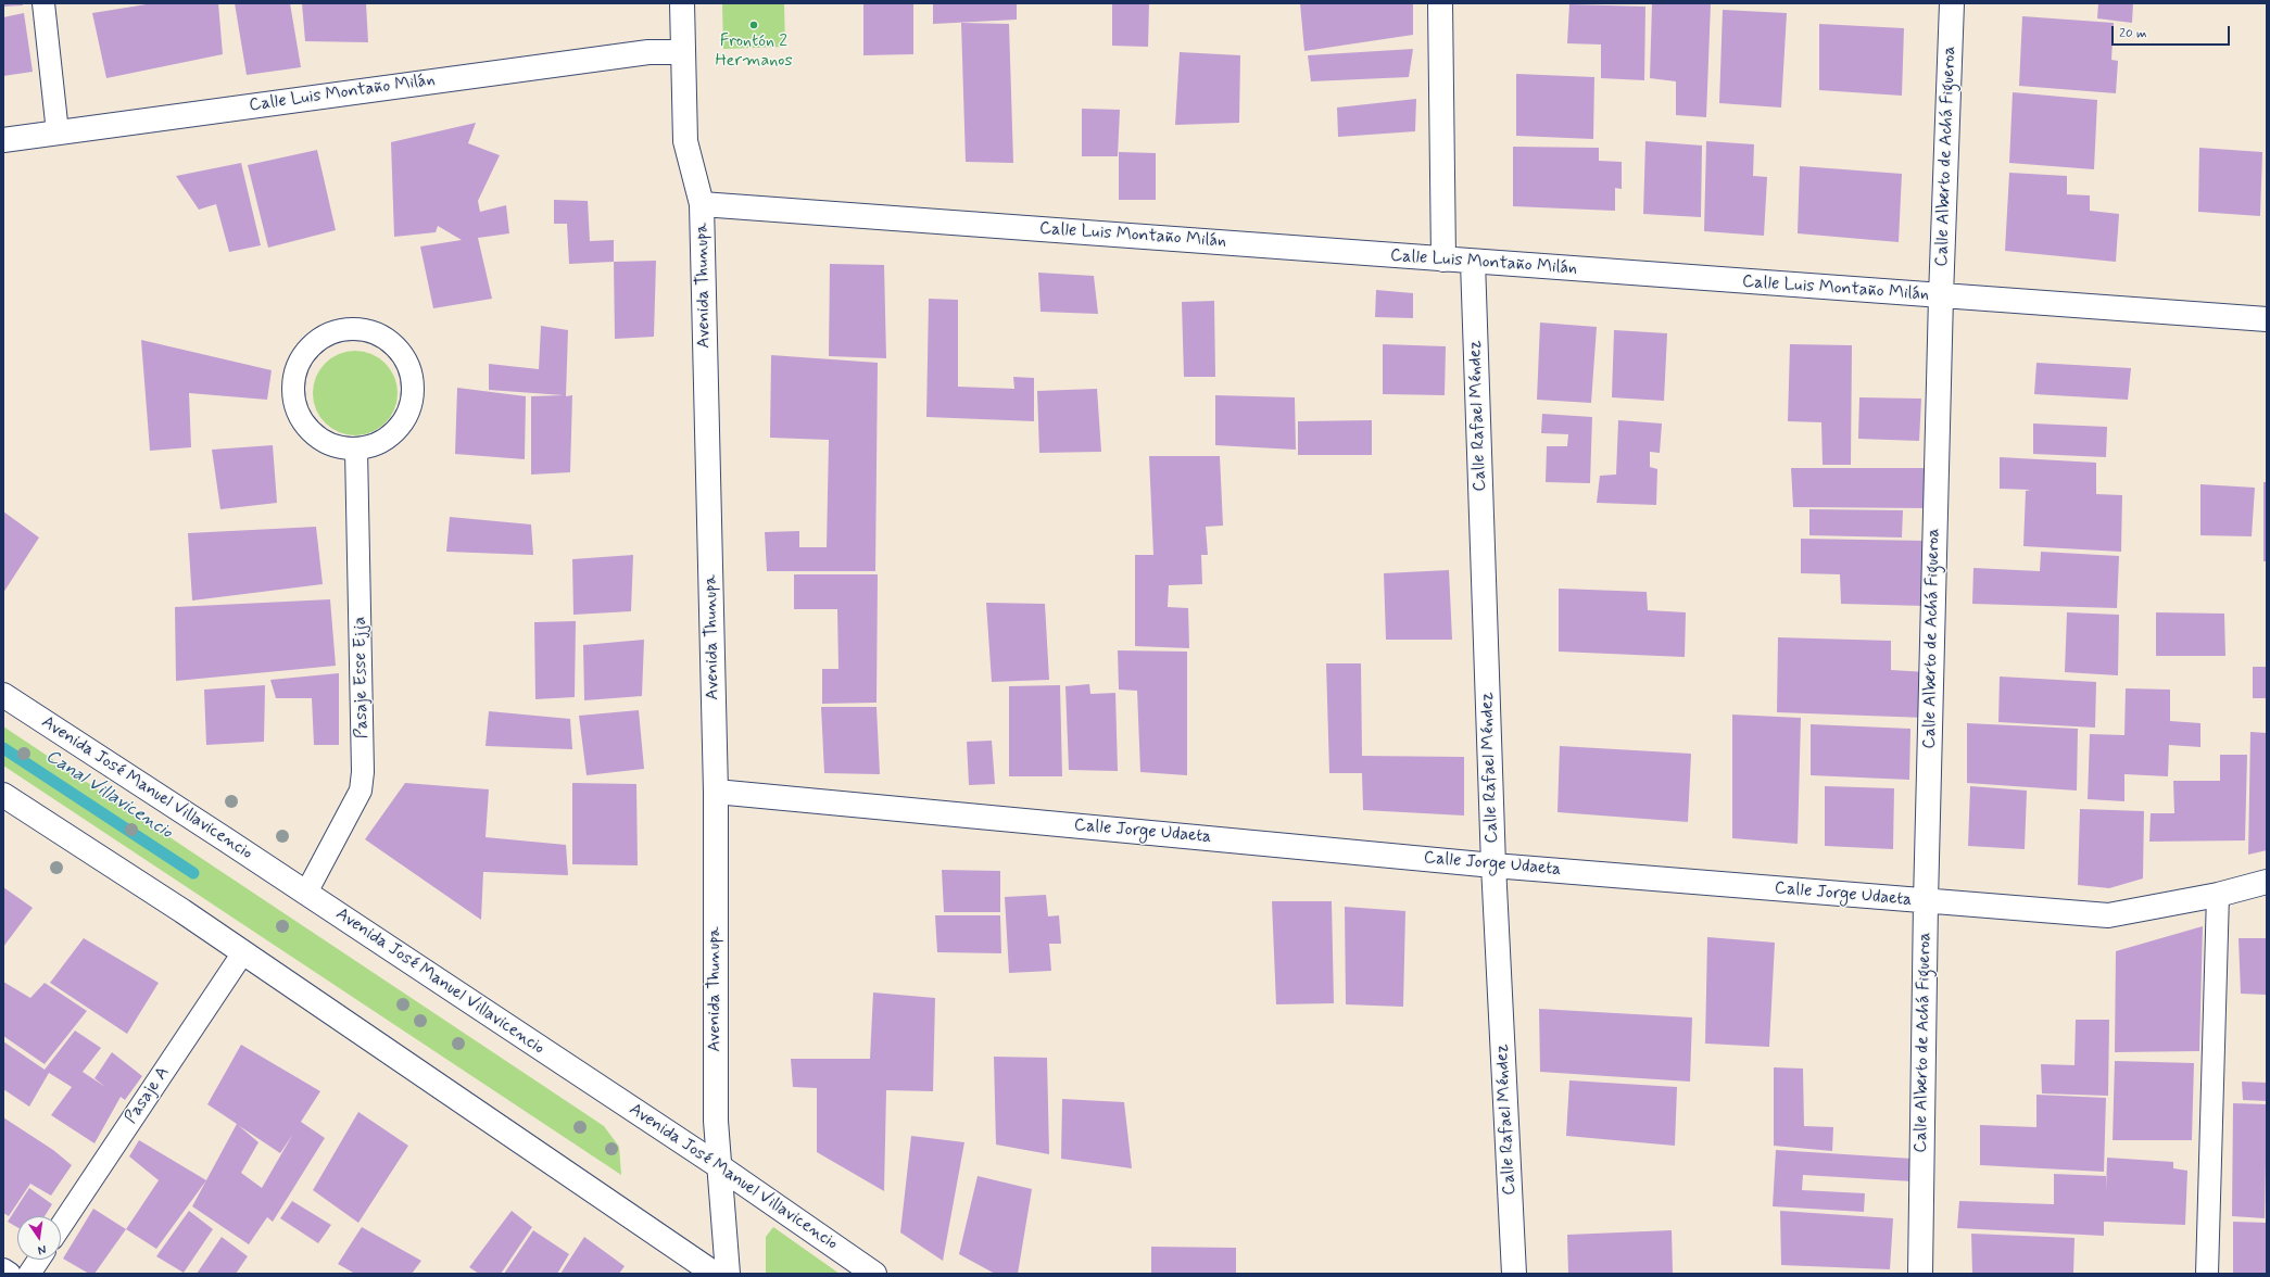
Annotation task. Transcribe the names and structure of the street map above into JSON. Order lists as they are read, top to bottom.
{
  "streets": {
    "street": [
      "Calle Luis Montaño Milán",
      "Calle Alberto de Achá Figueroa",
      "Avenida Thunupa",
      "Calle Rafael Méndez",
      "Avenida José Manuel Villavicencio",
      "Calle Jorge Udaeta"
    ],
    "lane": ["Pasaje Esse Ejja", "Pasaje A"]
  },
  "crossings": [
    ["Calle Luis Montaño Milán", "Calle Alberto de Achá Figueroa"],
    ["Calle Luis Montaño Milán", "Avenida Thunupa"],
    ["Calle Luis Montaño Milán", "Calle Rafael Méndez"],
    ["Calle Alberto de Achá Figueroa", "Calle Jorge Udaeta"],
    ["Avenida Thunupa", "Avenida José Manuel Villavicencio"],
    ["Avenida Thunupa", "Calle Jorge Udaeta"],
    ["Calle Rafael Méndez", "Calle Jorge Udaeta"],
    ["Pasaje Esse Ejja", "Avenida José Manuel Villavicencio"]
  ],
  "water": ["Canal Villavicencio"],
  "places": ["Frontón 2 Hermanos"],
  "scale_bar": "20 m",
  "north": "bottom"
}
